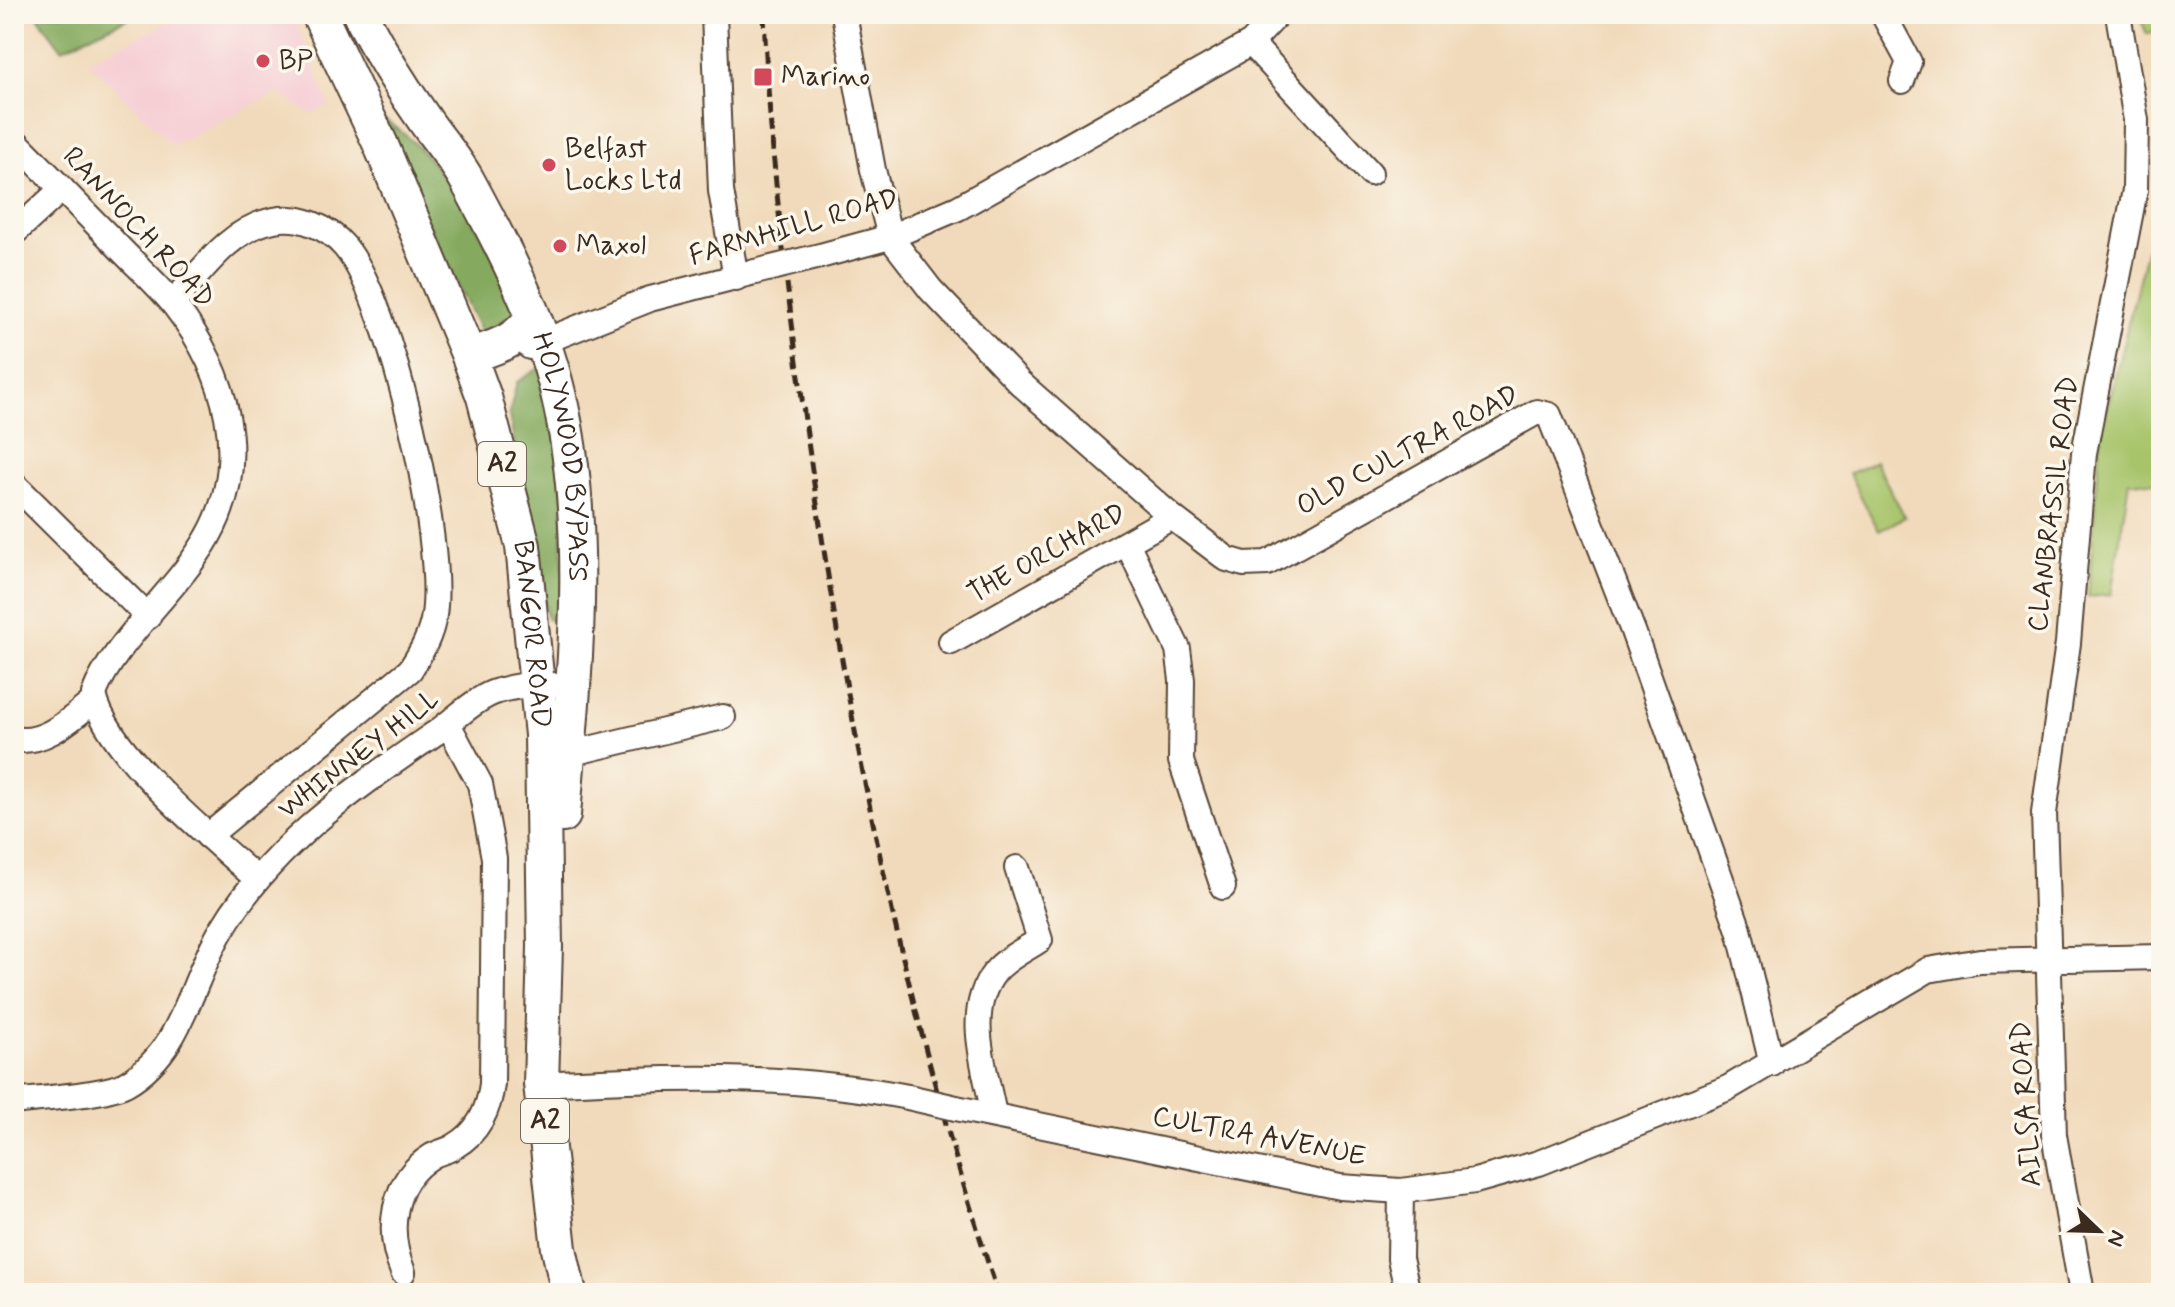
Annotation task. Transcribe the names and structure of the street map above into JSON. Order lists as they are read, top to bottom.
{
  "streets": {
    "highway": ["HOLYWOOD BYPASS", "A2", "BANGOR ROAD"],
    "street": [
      "RANNOCH ROAD",
      "FARMHILL ROAD",
      "OLD CULTRA ROAD",
      "CLANBRASSIL ROAD",
      "THE ORCHARD",
      "WHINNEY HILL",
      "AILSA ROAD",
      "CULTRA AVENUE"
    ]
  },
  "crossings": [
    ["FARMHILL ROAD", "OLD CULTRA ROAD"],
    ["FARMHILL ROAD", "HOLYWOOD BYPASS"],
    ["OLD CULTRA ROAD", "THE ORCHARD"],
    ["OLD CULTRA ROAD", "CULTRA AVENUE"],
    ["HOLYWOOD BYPASS", "BANGOR ROAD"],
    ["HOLYWOOD BYPASS", "WHINNEY HILL"],
    ["CLANBRASSIL ROAD", "AILSA ROAD"],
    ["CLANBRASSIL ROAD", "CULTRA AVENUE"],
    ["BANGOR ROAD", "WHINNEY HILL"],
    ["BANGOR ROAD", "CULTRA AVENUE"],
    ["AILSA ROAD", "CULTRA AVENUE"]
  ],
  "places": {
    "other": ["BP", "Belfast Locks Ltd", "Maxol"],
    "transit": ["Marino"]
  },
  "north": "bottom right"
}
